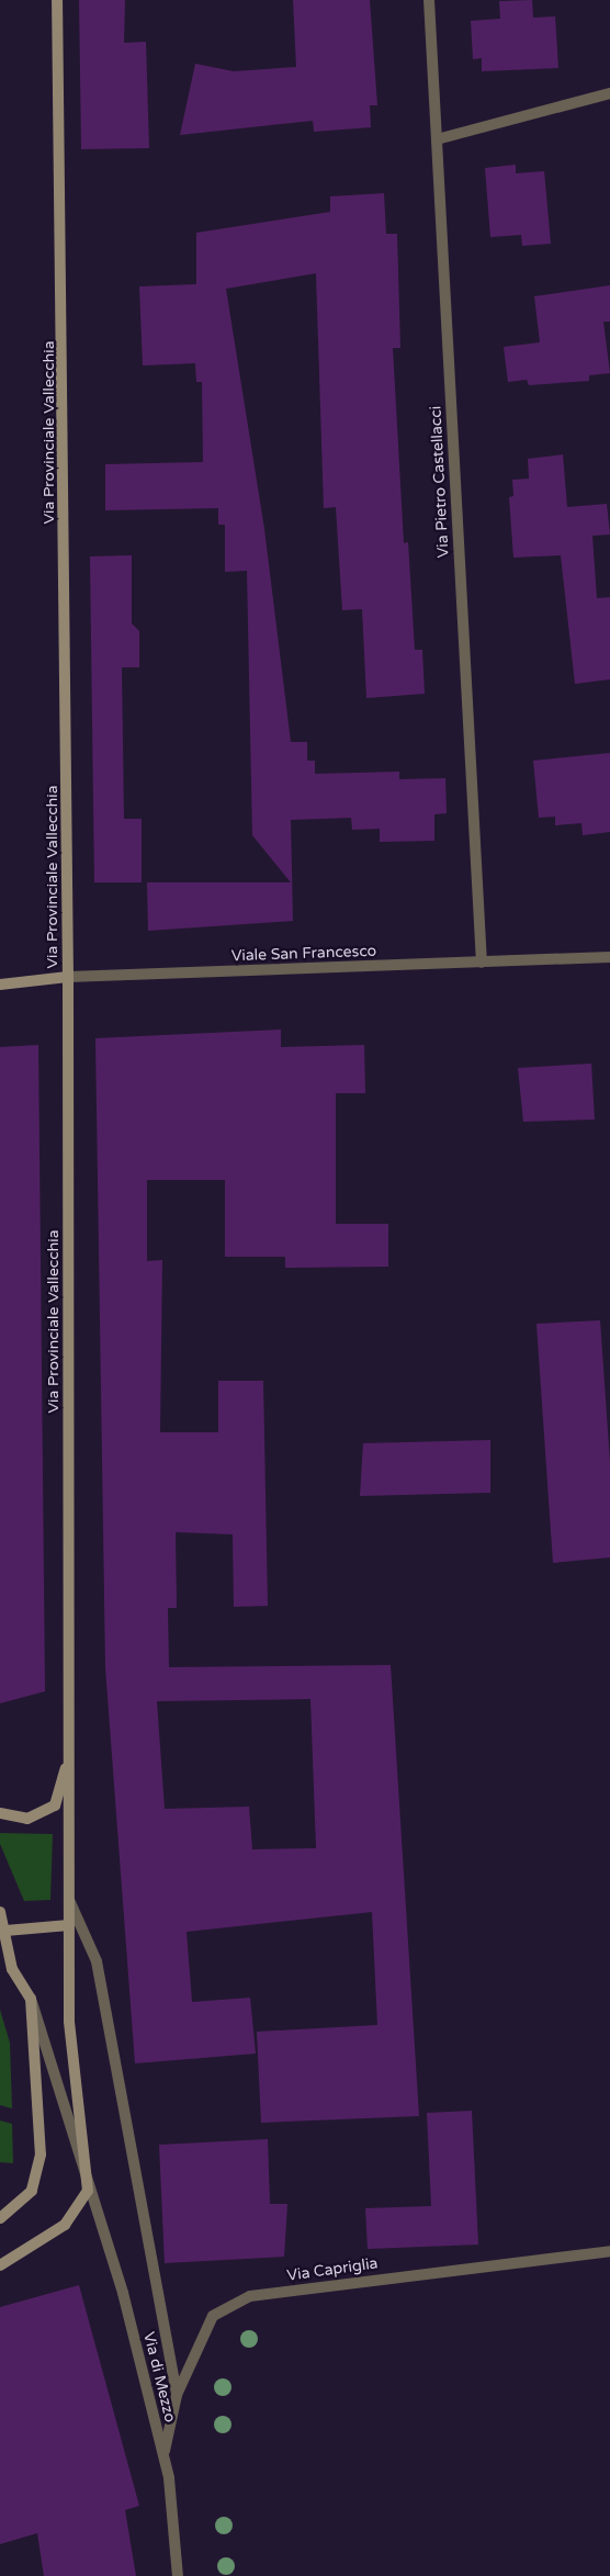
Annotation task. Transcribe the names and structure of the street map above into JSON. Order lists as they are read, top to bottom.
{
  "streets": {
    "main road": ["Via Provinciale Vallecchia", "Viale San Francesco"],
    "street": ["Via Pietro Castellacci", "Via Capriglia", "Via di Mezzo"]
  },
  "crossings": [
    ["Via Provinciale Vallecchia", "Viale San Francesco"],
    ["Via Provinciale Vallecchia", "Via di Mezzo"],
    ["Via Pietro Castellacci", "Viale San Francesco"],
    ["Via Capriglia", "Via di Mezzo"]
  ]
}
